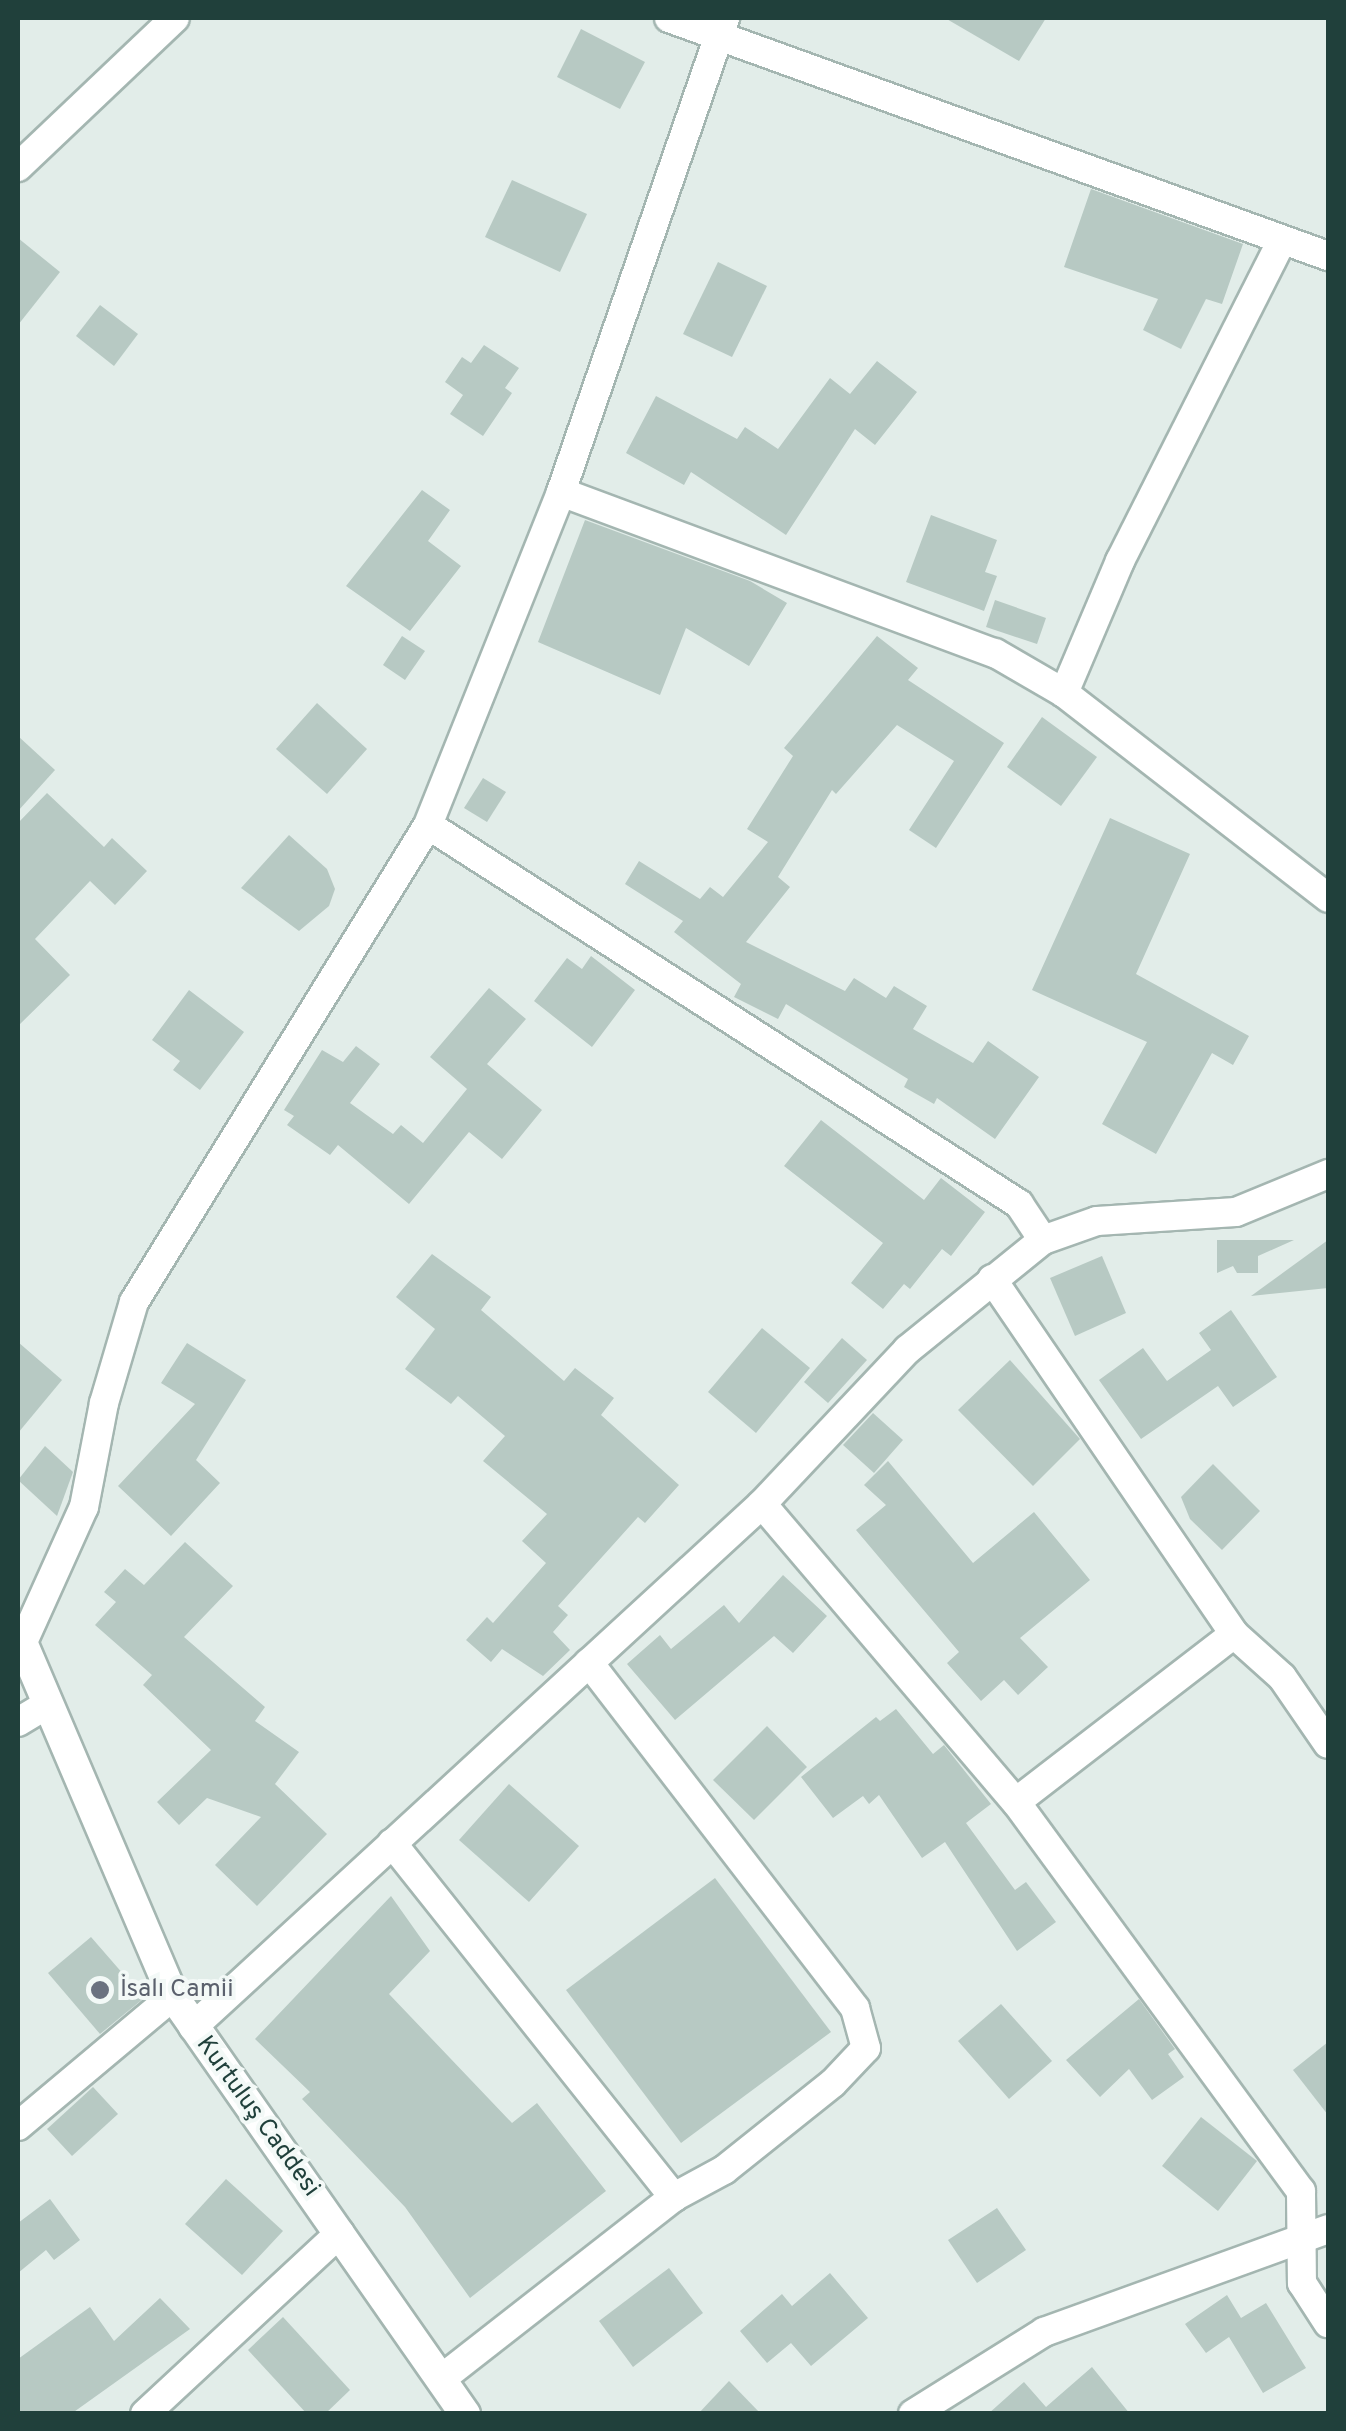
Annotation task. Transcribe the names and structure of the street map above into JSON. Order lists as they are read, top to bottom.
{
  "streets": {
    "main road": ["Kurtuluş Caddesi"]
  },
  "places": ["İsalı Camii"]
}
